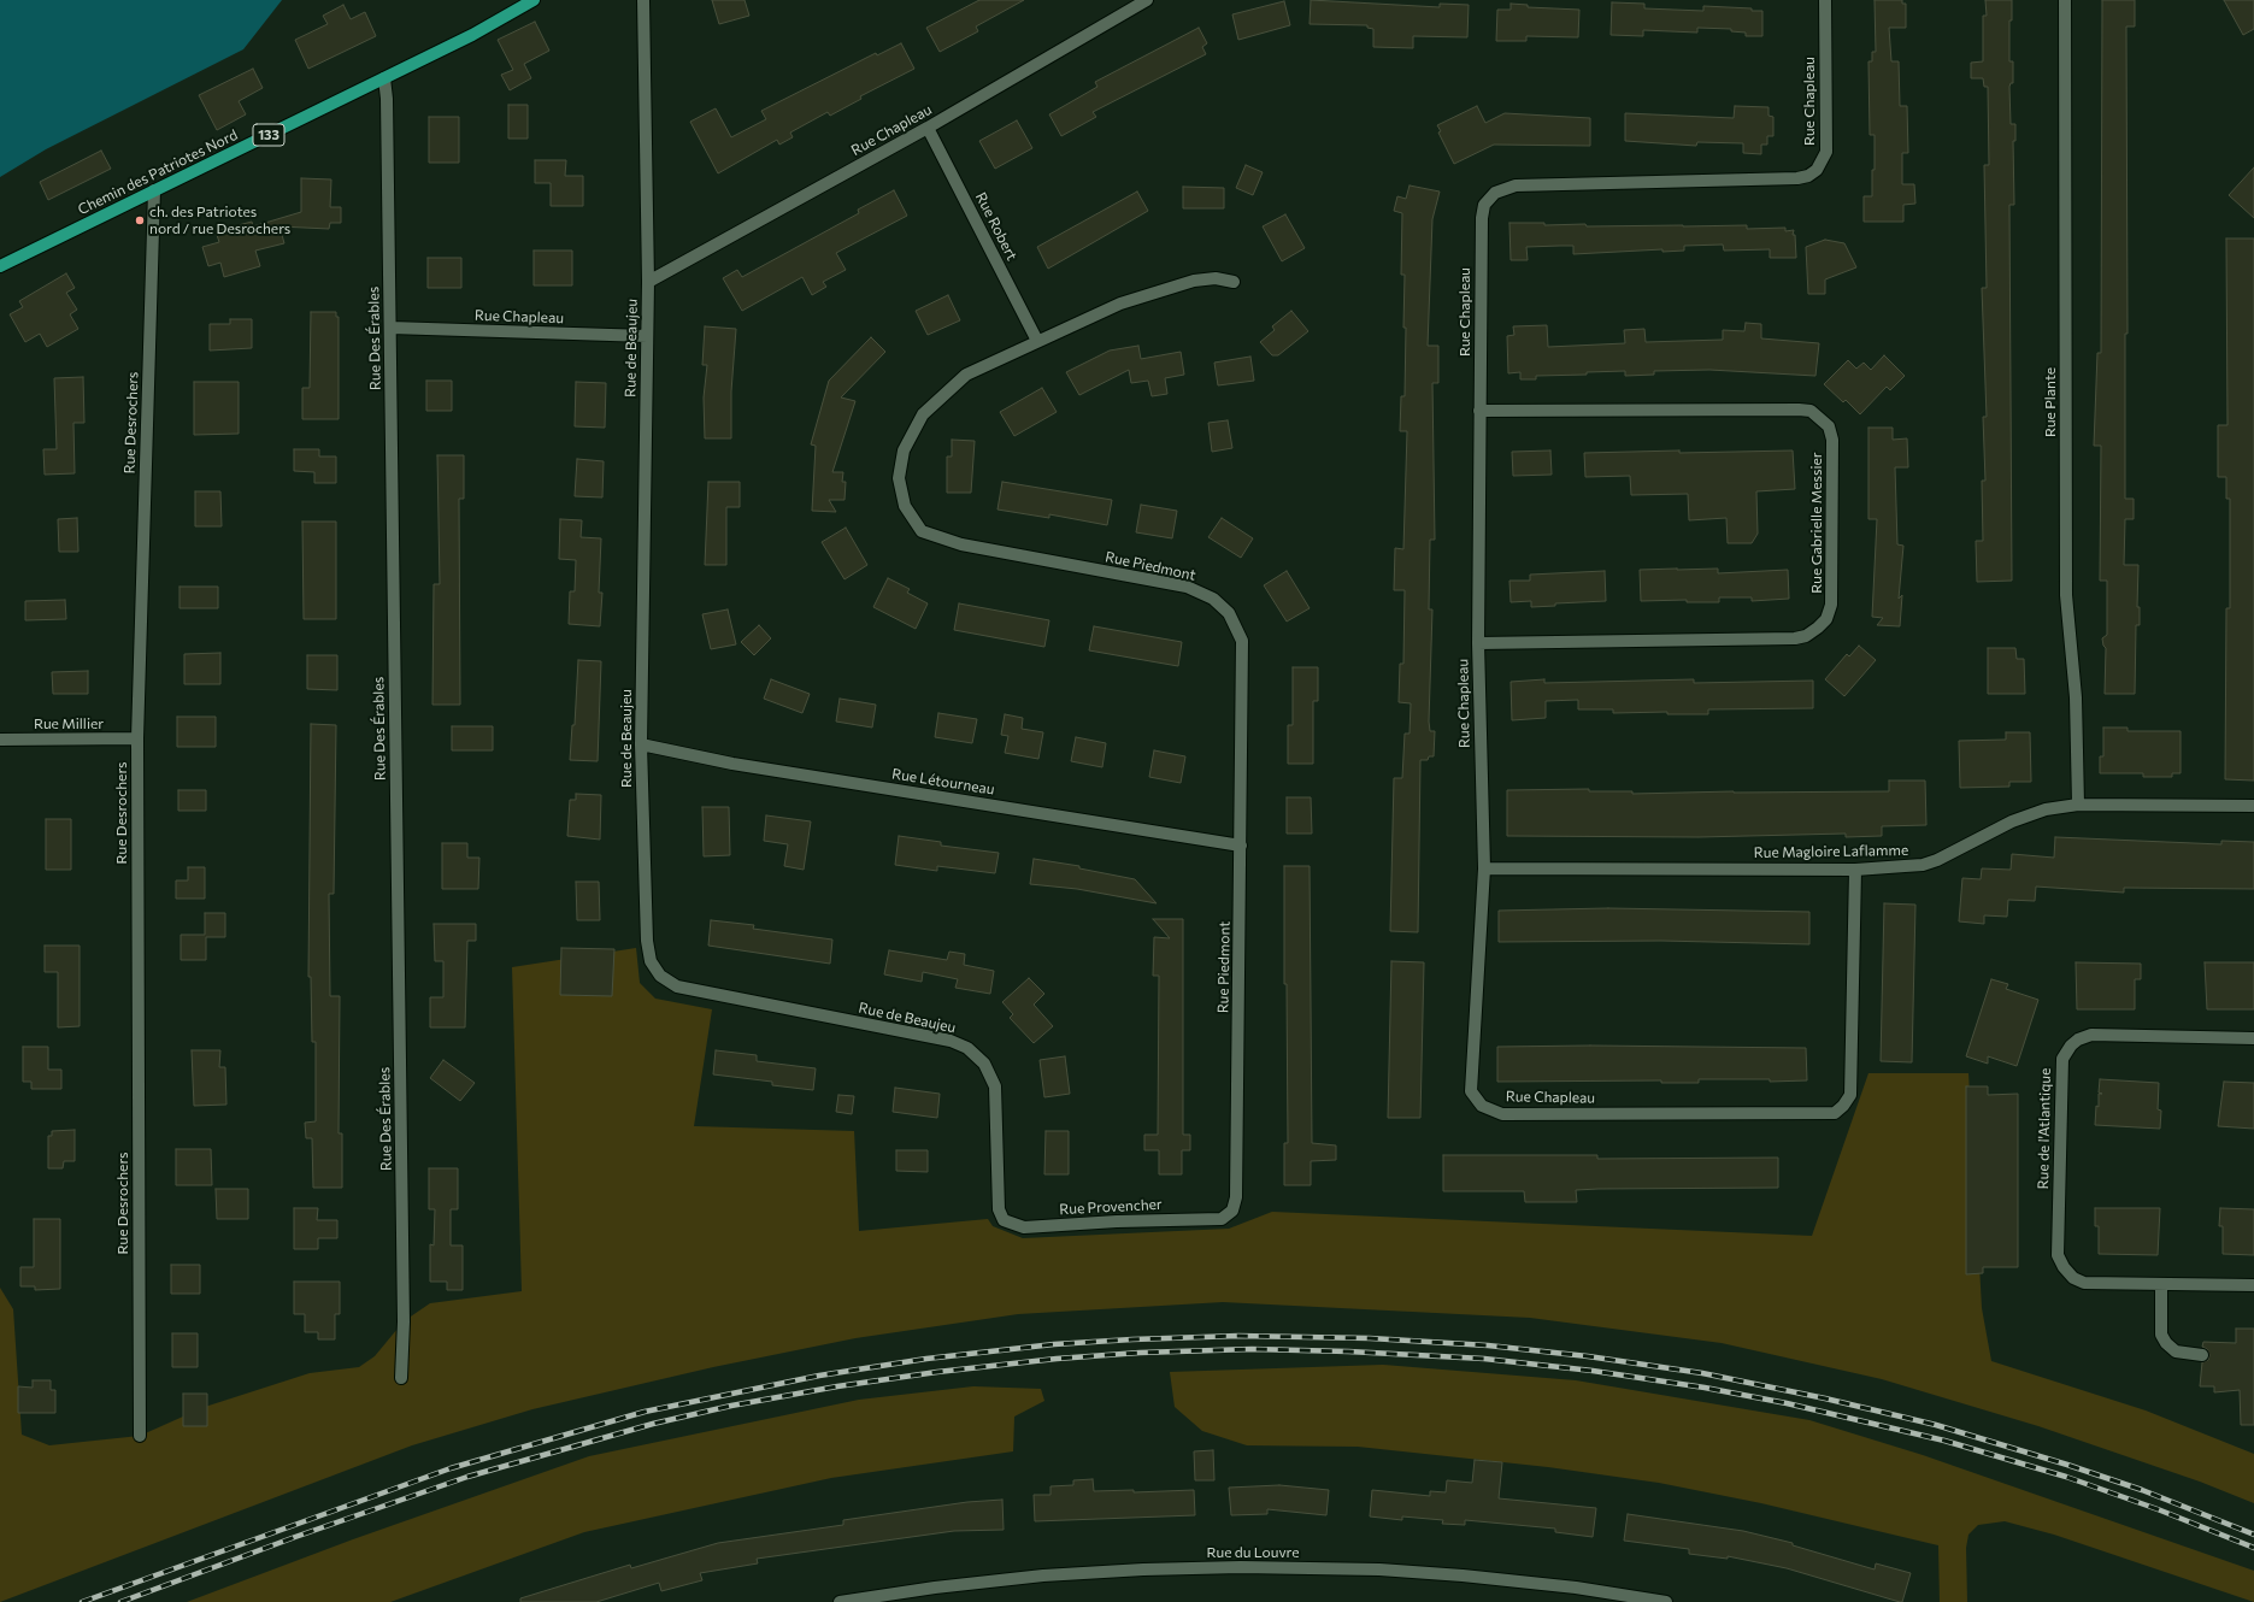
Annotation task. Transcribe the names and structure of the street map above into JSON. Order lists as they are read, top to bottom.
{
  "streets": {
    "main road": ["133", "Chemin des Patriotes Nord"],
    "street": [
      "Rue Chapleau",
      "Rue Robert",
      "Rue Des Érables",
      "Rue de Beaujeu",
      "Rue Plante",
      "Rue Desrochers",
      "Rue Gabrielle Messier",
      "Rue Piedmont",
      "Rue Millier",
      "Rue Létourneau",
      "Rue Magloire Laflamme",
      "Rue de l'Atlantique",
      "Rue Provencher",
      "Rue du Louvre"
    ]
  },
  "crossings": [
    ["Rue Chapleau", "Rue Robert"],
    ["Rue Chapleau", "Rue Des Érables"],
    ["Rue Chapleau", "Rue de Beaujeu"],
    ["Rue Chapleau", "Rue Gabrielle Messier"],
    ["Rue Chapleau", "Rue Magloire Laflamme"],
    ["Chemin des Patriotes Nord", "Rue Des Érables"],
    ["Chemin des Patriotes Nord", "Rue Desrochers"],
    ["Rue Robert", "Rue Piedmont"],
    ["Rue de Beaujeu", "Rue Létourneau"],
    ["Rue de Beaujeu", "Rue Provencher"],
    ["Rue Plante", "Rue Magloire Laflamme"],
    ["Rue Desrochers", "Rue Millier"],
    ["Rue Piedmont", "Rue Létourneau"],
    ["Rue Piedmont", "Rue Provencher"]
  ],
  "places": ["ch. des Patriotes nord / rue Desrochers"]
}
